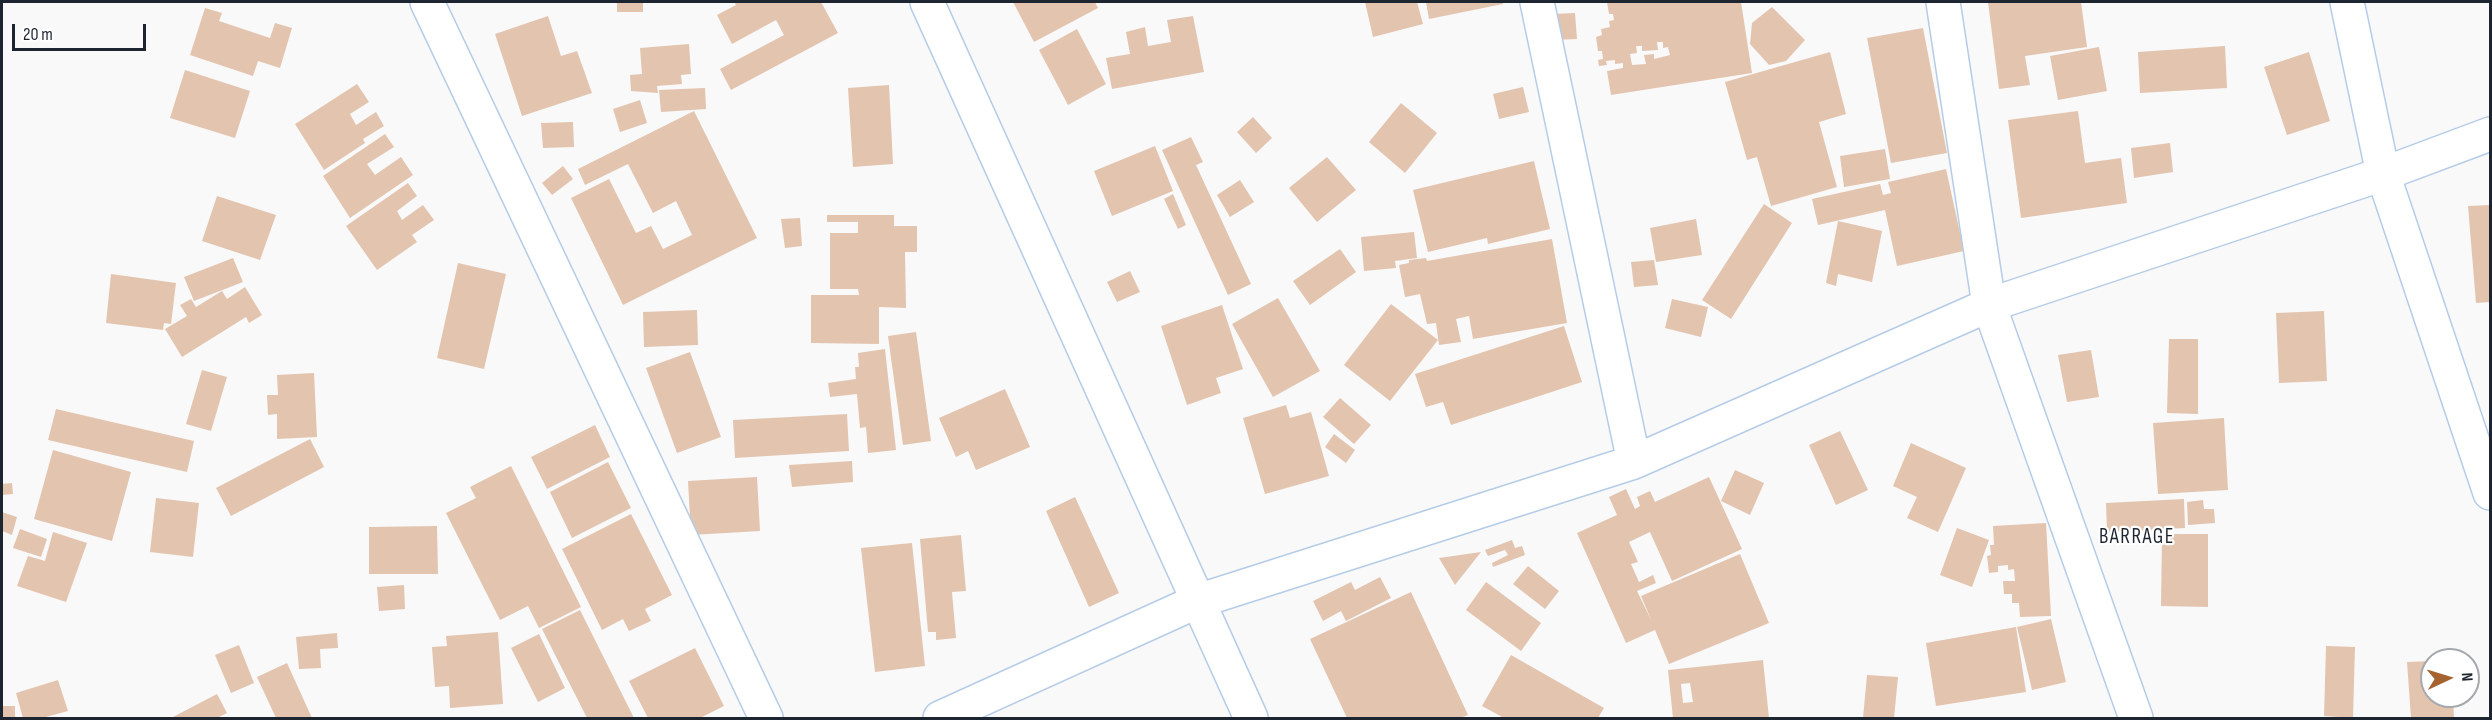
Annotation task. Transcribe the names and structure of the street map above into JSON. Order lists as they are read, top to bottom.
{
  "districts": ["BARRAGE"],
  "scale_bar": "20 m",
  "north": "right"
}
